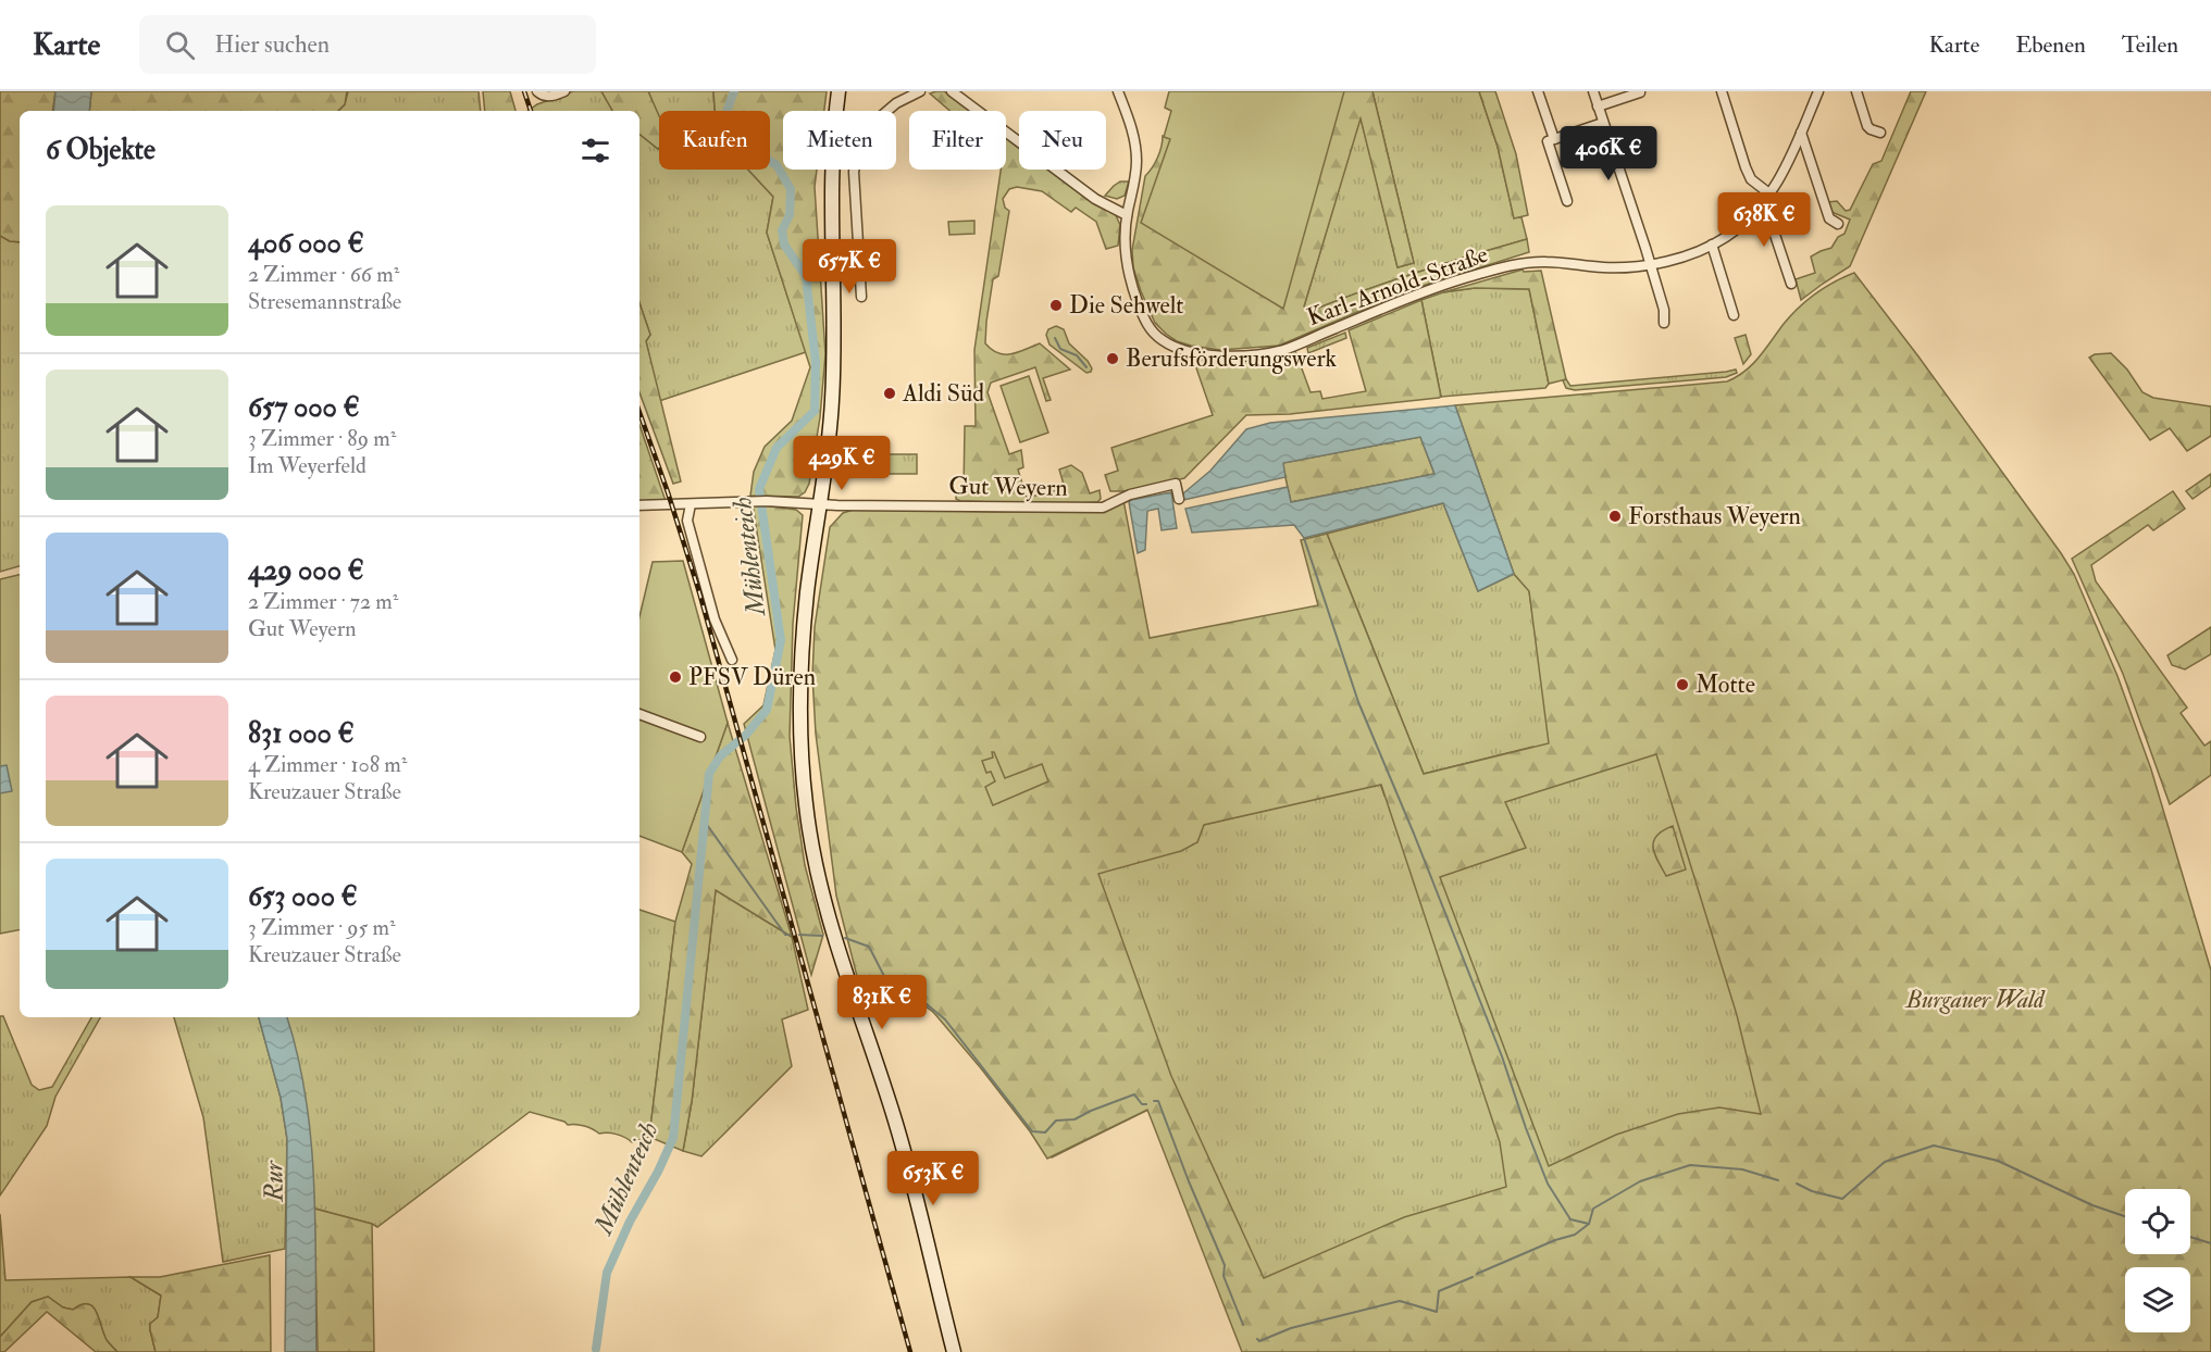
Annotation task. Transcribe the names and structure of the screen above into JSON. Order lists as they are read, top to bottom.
{
  "streets": {
    "street": ["Karl-Arnold-Straße", "Gut Weyern"]
  },
  "water": ["Mühlenteich", "Rur"],
  "parks": ["Burgauer Wald"],
  "places": [
    "Die Sehwelt",
    "Berufsförderungswerk",
    "Aldi Süd",
    "Forsthaus Weyern",
    "PFSV Düren",
    "Motte"
  ],
  "page": {
    "header": "Karte",
    "search": "Hier suchen",
    "nav": ["Karte", "Ebenen", "Teilen"],
    "chip": [
      "Kaufen",
      "Mieten",
      "Filter",
      "Neu"
    ],
    "heading": "6 Objekte",
    "price": [
      "406K €",
      "638K €",
      "657K €",
      "429K €",
      "831K €",
      "653K €"
    ],
    "list": [
      {
        "name": "406 000 €",
        "note": "2 Zimmer · 66 m² · Stresemannstraße"
      },
      {
        "name": "657 000 €",
        "note": "3 Zimmer · 89 m² · Im Weyerfeld"
      },
      {
        "name": "429 000 €",
        "note": "2 Zimmer · 72 m² · Gut Weyern"
      },
      {
        "name": "831 000 €",
        "note": "4 Zimmer · 108 m² · Kreuzauer Straße"
      },
      {
        "name": "653 000 €",
        "note": "3 Zimmer · 95 m² · Kreuzauer Straße"
      }
    ]
  }
}
